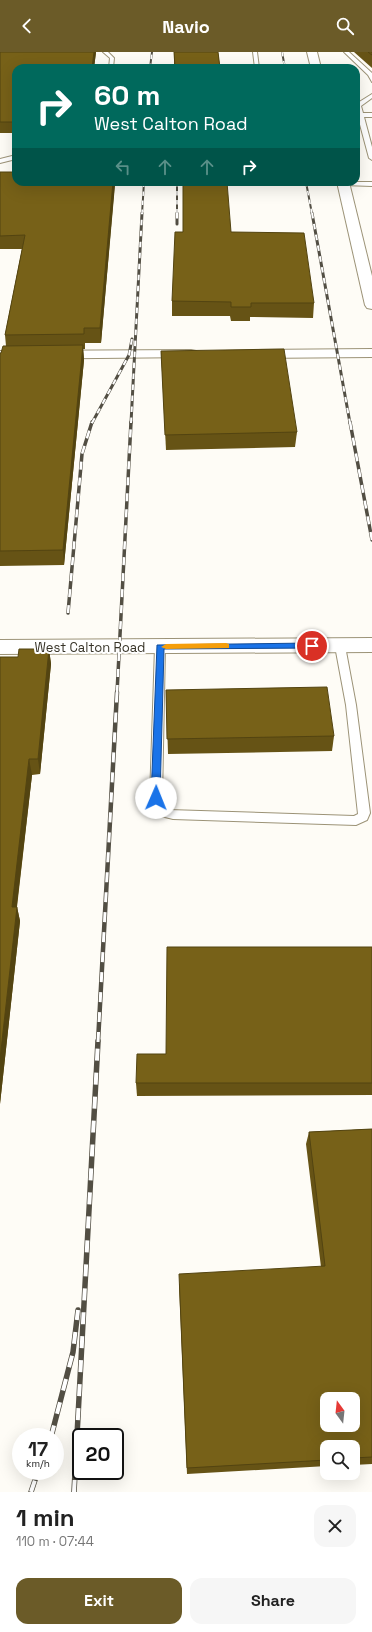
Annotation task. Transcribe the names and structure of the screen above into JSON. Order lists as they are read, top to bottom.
{
  "streets": {
    "main road": ["West Calton Road"]
  },
  "north": "top",
  "page": {
    "header": "Navio",
    "turn": ["60 m", "West Calton Road"],
    "speed": "17 km/h",
    "limit": "20",
    "heading": ["1 min", "110 m · 07:44"],
    "buttons": ["Exit", "Share"]
  }
}
